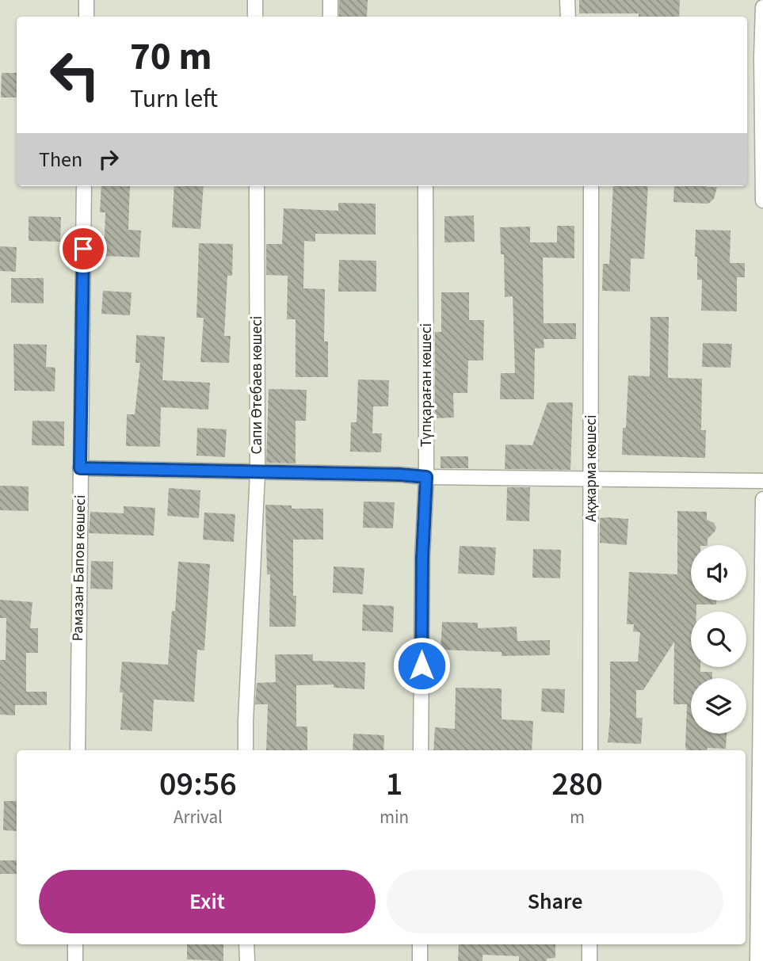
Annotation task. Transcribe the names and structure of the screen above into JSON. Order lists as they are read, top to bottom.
{
  "streets": {
    "street": [
      "Сапи Өтебаев көшесі",
      "Түпқараған көшесі",
      "Ақжарма көшесі",
      "Рамазан Бапов көшесі"
    ]
  },
  "page": {
    "turn": ["70 m", "Turn left"],
    "then": "Then",
    "eta": [
      "09:56",
      "Arrival",
      "1",
      "min",
      "280",
      "m"
    ],
    "buttons": ["Exit", "Share"]
  }
}
